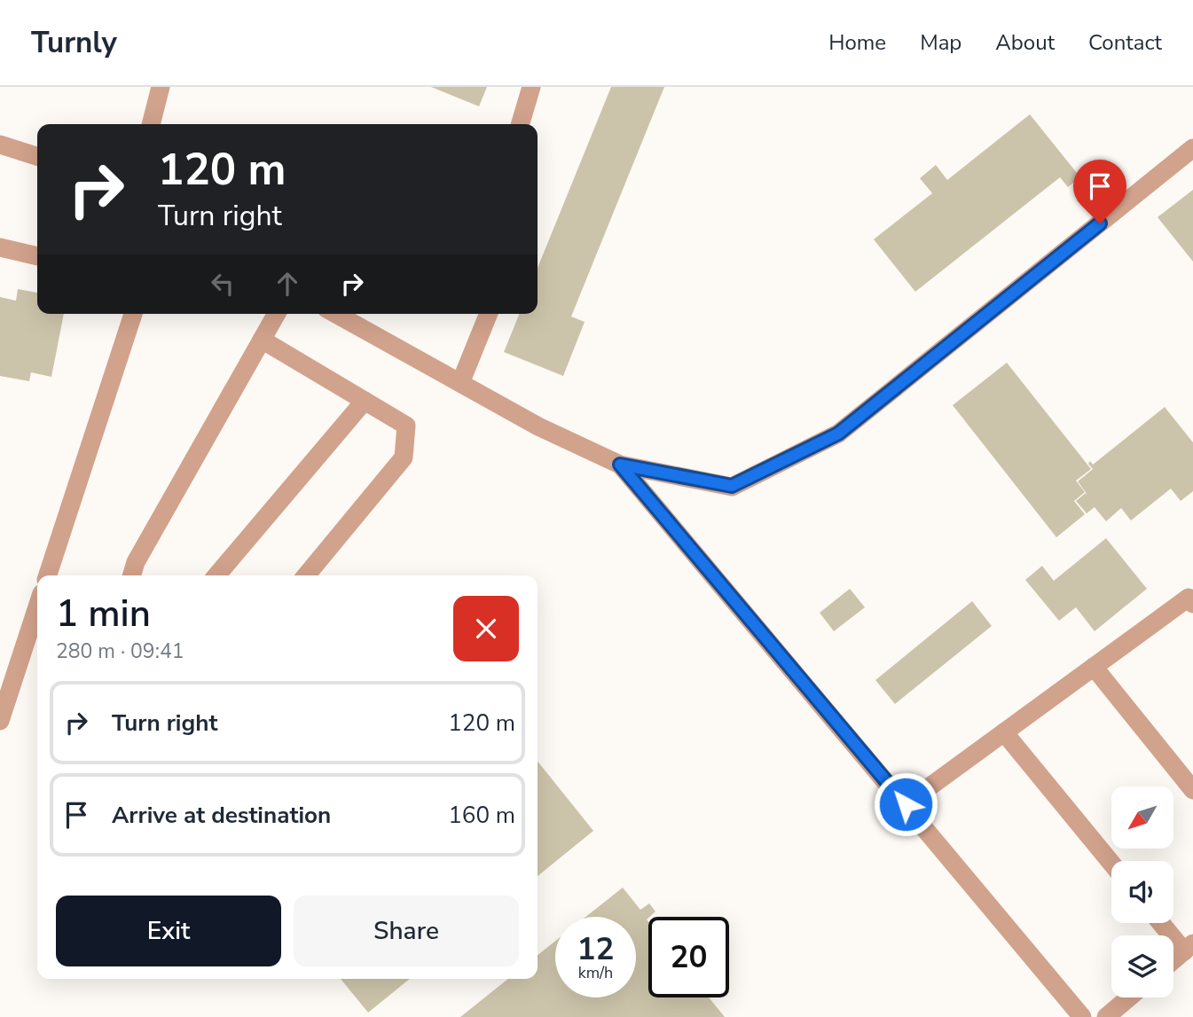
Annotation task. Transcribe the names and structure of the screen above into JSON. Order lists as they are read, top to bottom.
{
  "north": "bottom left",
  "page": {
    "header": "Turnly",
    "nav": [
      "Home",
      "Map",
      "About",
      "Contact"
    ],
    "turn": ["120 m", "Turn right"],
    "heading": ["1 min", "280 m · 09:41"],
    "list": [
      {
        "name": "Turn right",
        "value": "120 m"
      },
      {
        "name": "Arrive at destination",
        "value": "160 m"
      }
    ],
    "buttons": ["Exit", "Share"],
    "speed": "12 km/h",
    "limit": "20"
  }
}
